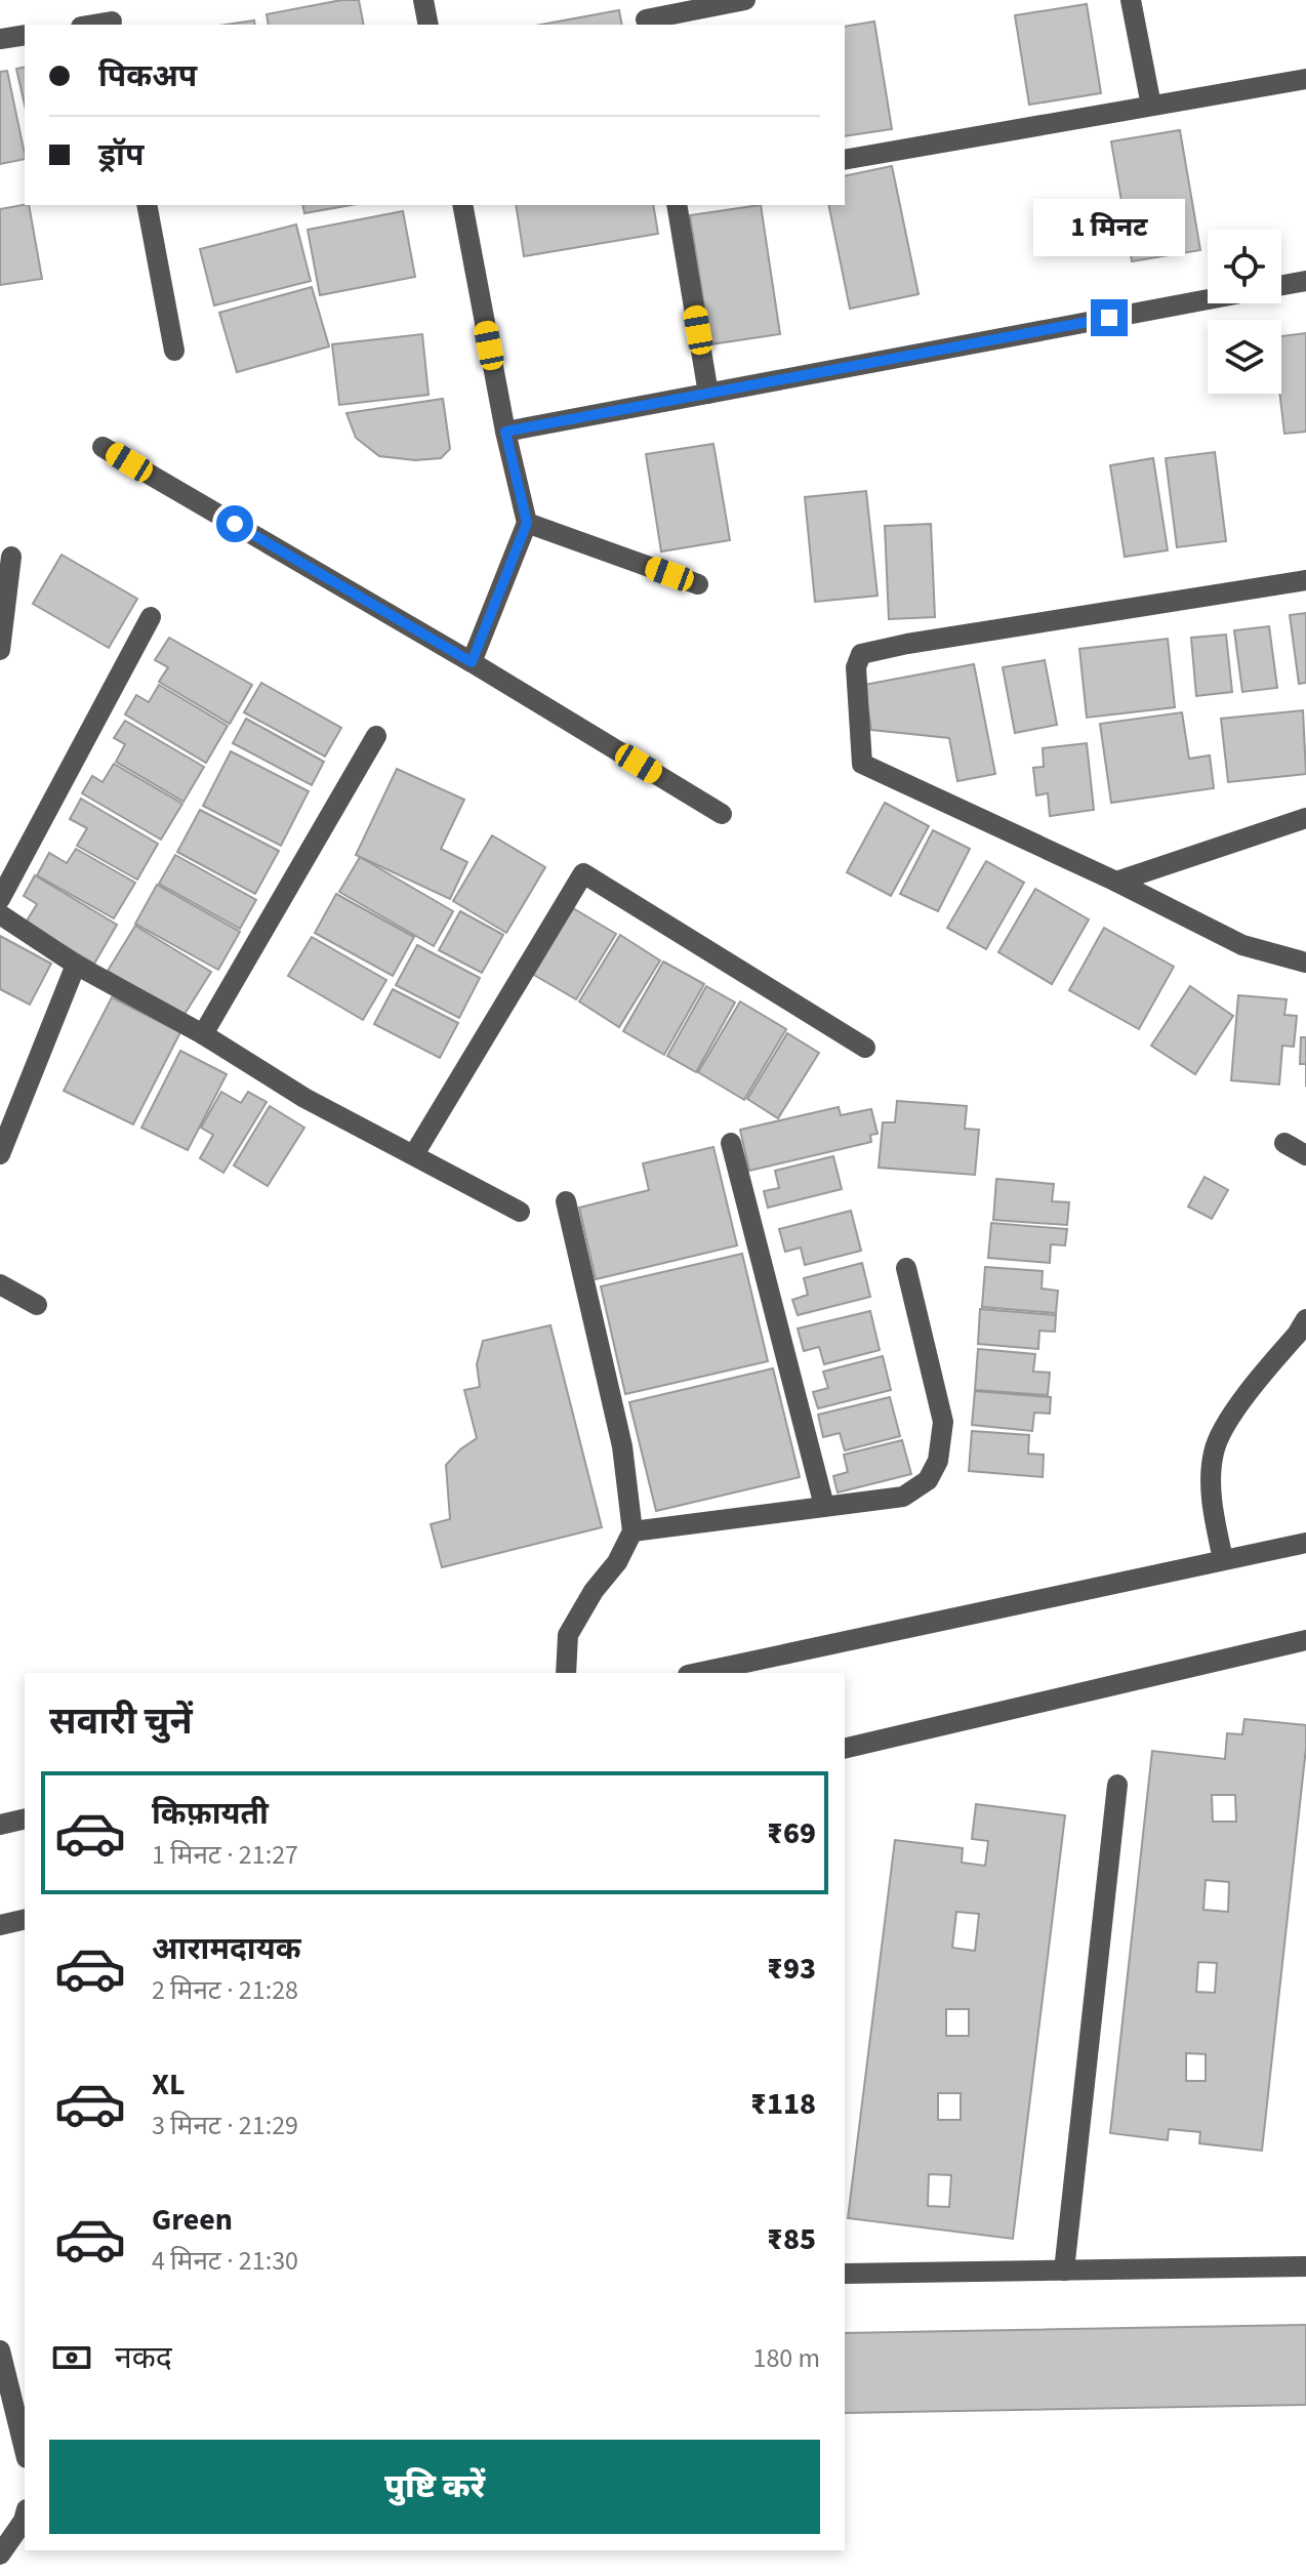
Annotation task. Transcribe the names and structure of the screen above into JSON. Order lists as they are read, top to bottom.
{
  "page": {
    "banner": ["पिकअप", "ड्रॉप"],
    "bubble": "1 मिनट",
    "heading": "सवारी चुनें",
    "list": [
      {
        "name": "किफ़ायती",
        "note": "1 मिनट · 21:27",
        "value": "₹69"
      },
      {
        "name": "आरामदायक",
        "note": "2 मिनट · 21:28",
        "value": "₹93"
      },
      {
        "name": "XL",
        "note": "3 मिनट · 21:29",
        "value": "₹118"
      },
      {
        "name": "Green",
        "note": "4 मिनट · 21:30",
        "value": "₹85"
      }
    ],
    "pay": ["नकद", "180 m"],
    "buttons": "पुष्टि करें"
  }
}
